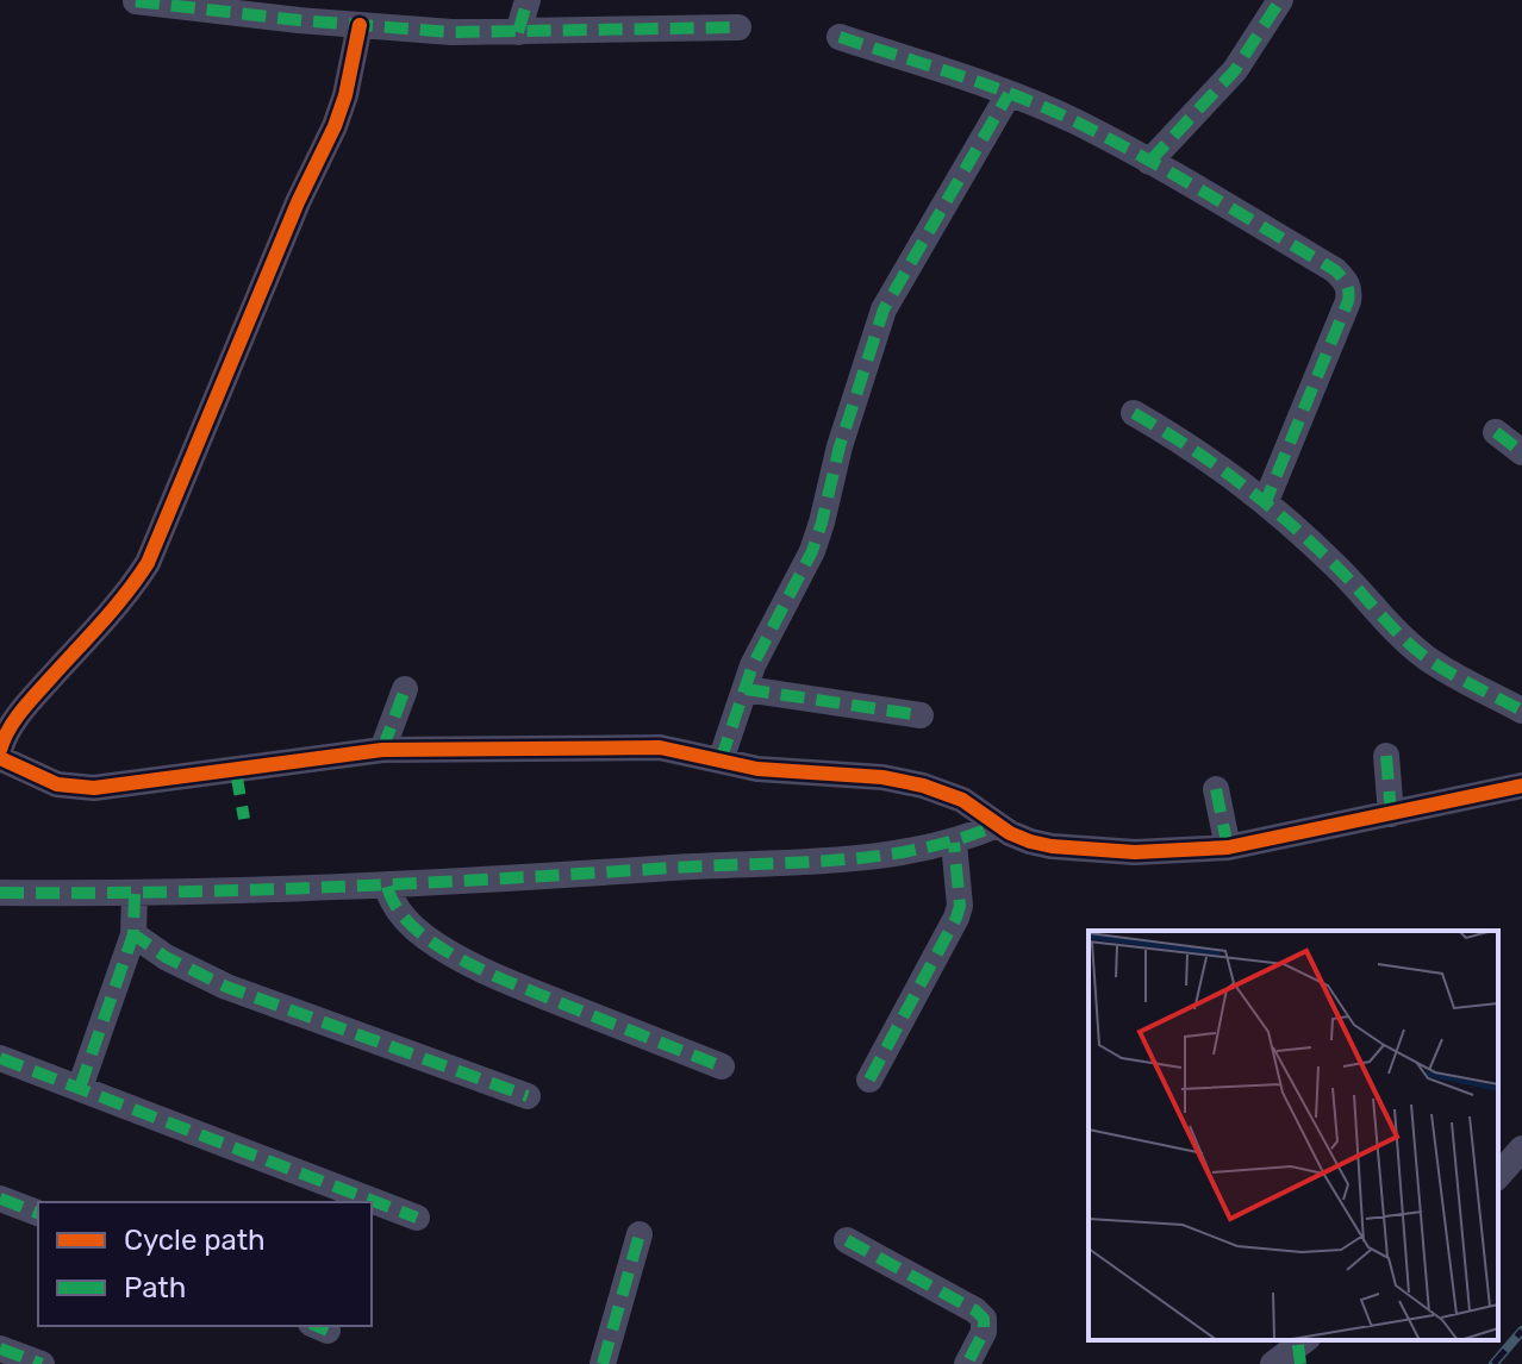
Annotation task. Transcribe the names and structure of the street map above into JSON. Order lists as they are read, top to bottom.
{
  "legend": ["Cycle path", "Path"]
}
